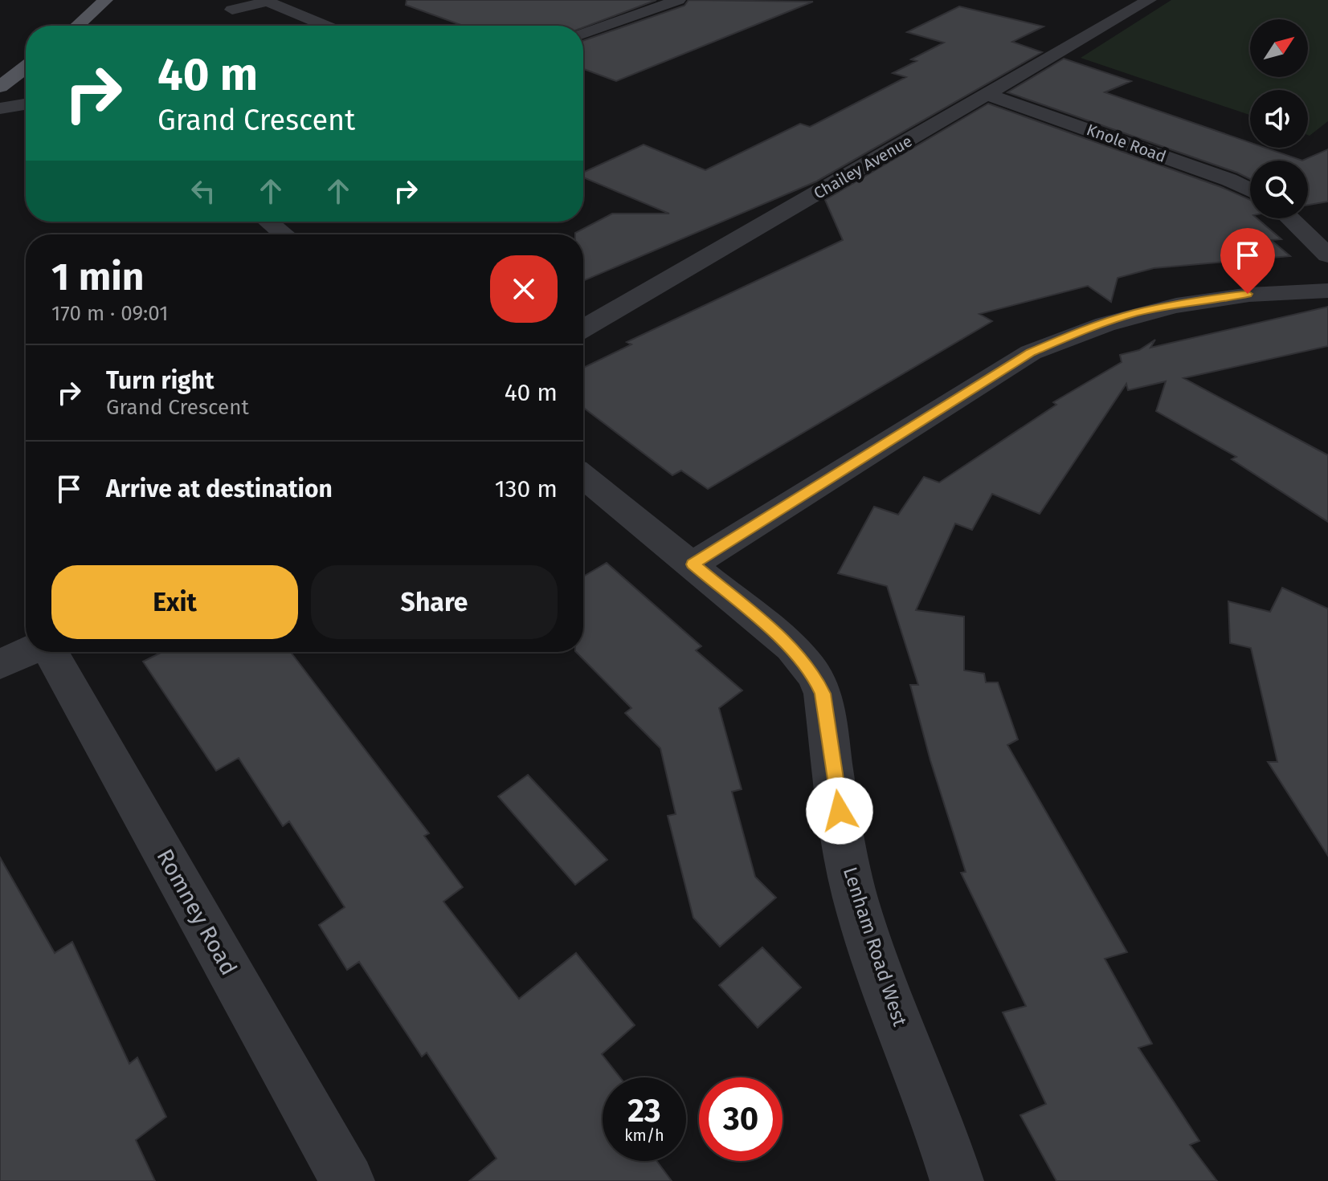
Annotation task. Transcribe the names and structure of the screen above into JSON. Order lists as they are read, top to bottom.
{
  "streets": {
    "street": [
      "Knole Road",
      "Chailey Avenue",
      "Romney Road",
      "Lenham Road West"
    ]
  },
  "crossings": [
    ["Knole Road", "Chailey Avenue"]
  ],
  "north": "top right",
  "page": {
    "turn": ["40 m", "Grand Crescent"],
    "heading": ["1 min", "170 m · 09:01"],
    "list": [
      {
        "name": "Turn right",
        "note": "Grand Crescent",
        "value": "40 m"
      },
      {
        "name": "Arrive at destination",
        "value": "130 m"
      }
    ],
    "buttons": ["Exit", "Share"],
    "speed": "23 km/h",
    "limit": "30"
  }
}
